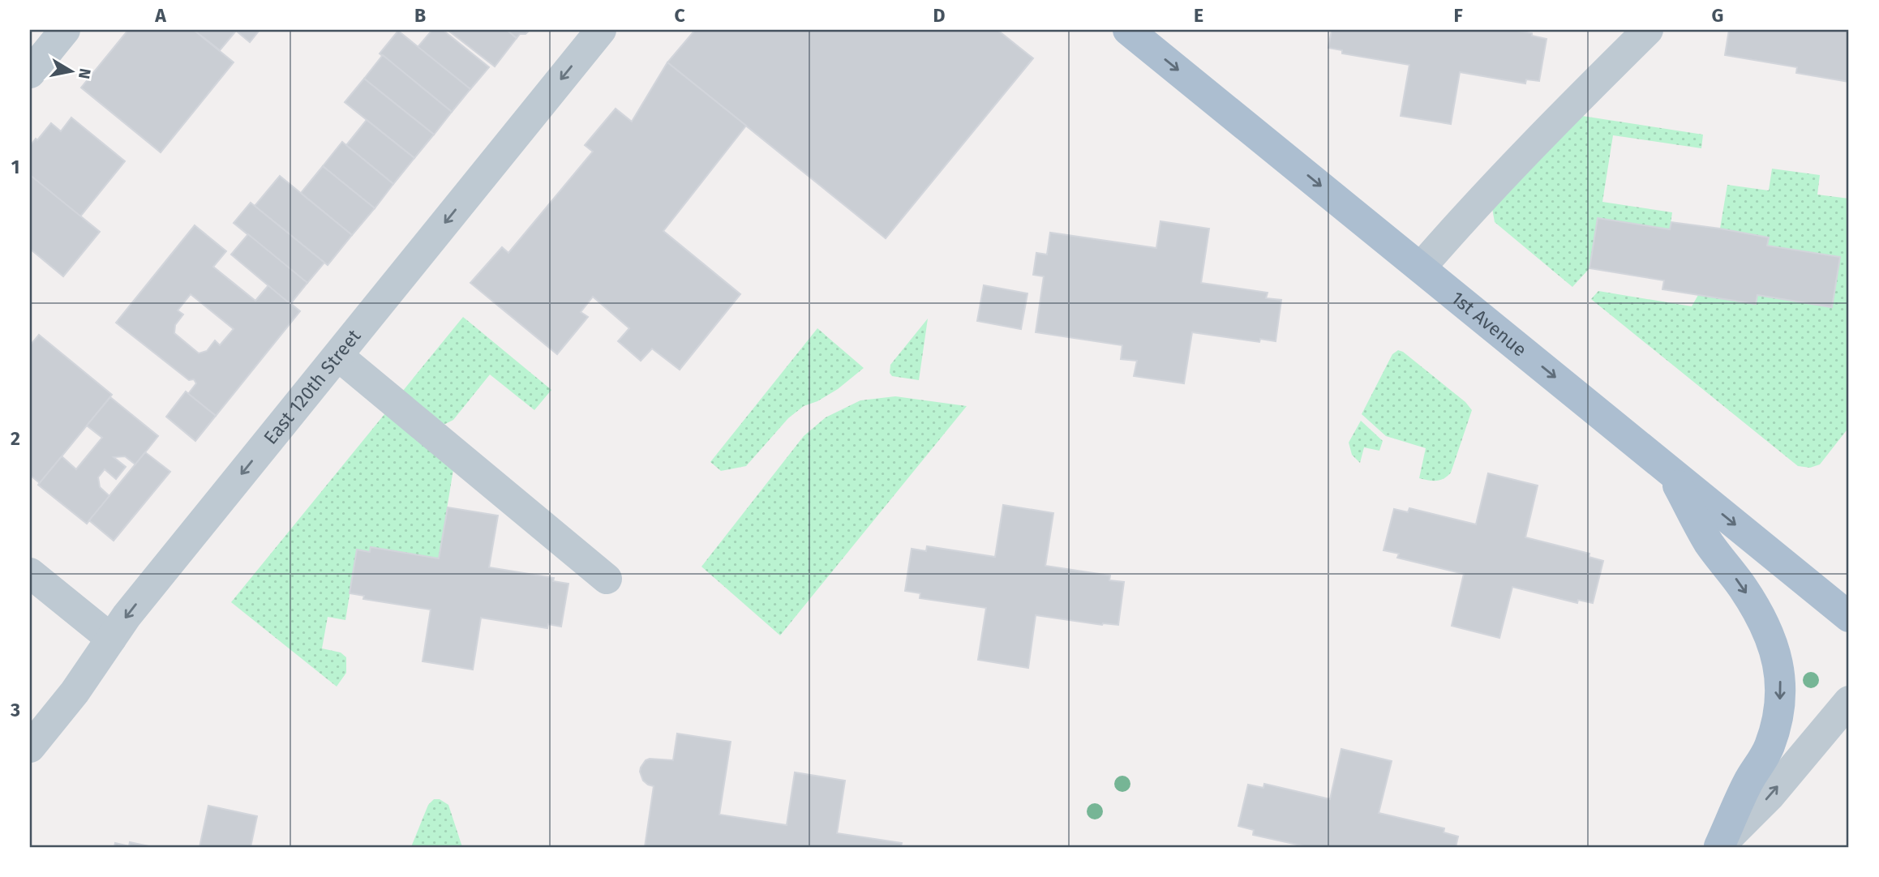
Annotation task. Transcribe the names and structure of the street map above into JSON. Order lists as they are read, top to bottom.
{
  "streets": {
    "main road": ["1st Avenue"],
    "street": ["East 120th Street"]
  },
  "one_way": ["1st Avenue", "East 120th Street"],
  "north": "right",
  "grid": {
    "columns": [
      "A",
      "B",
      "C",
      "D",
      "E",
      "F",
      "G"
    ],
    "rows": ["1", "2", "3"]
  }
}
